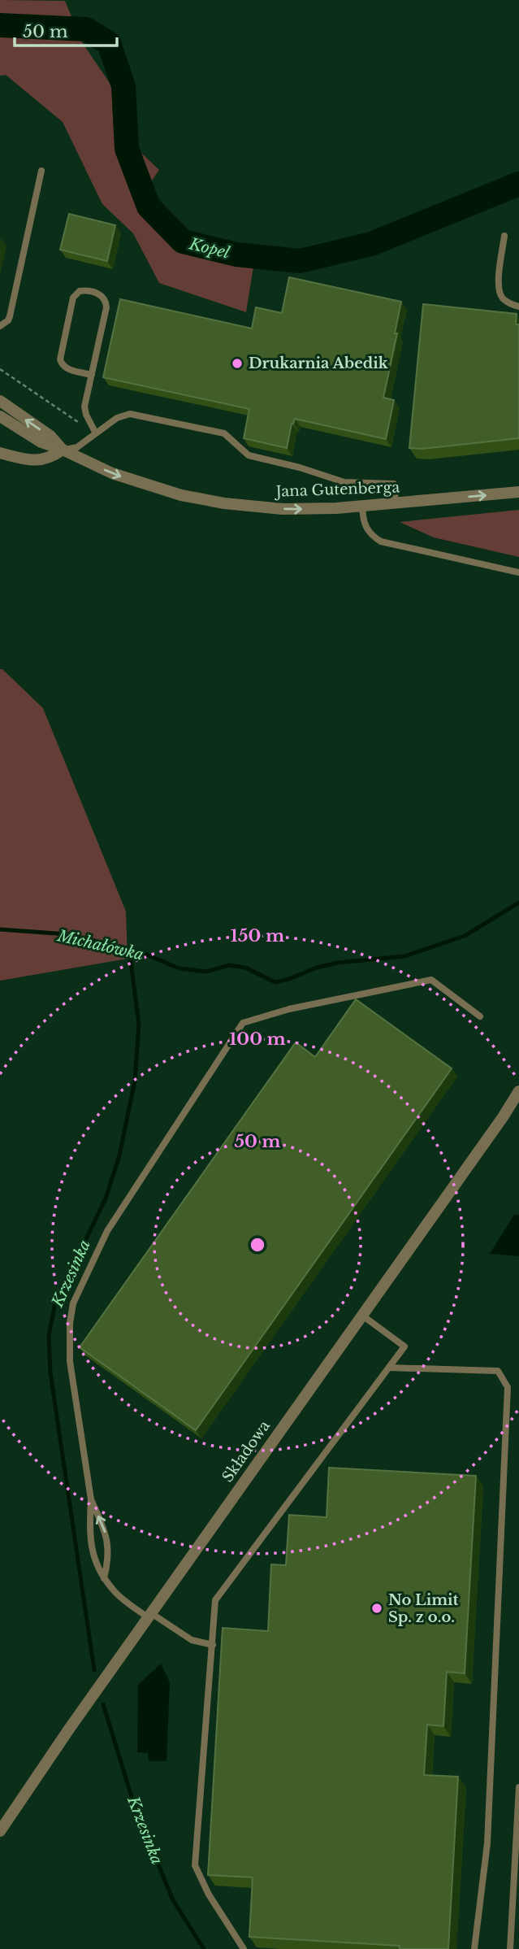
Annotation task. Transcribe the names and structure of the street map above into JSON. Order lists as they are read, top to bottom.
{
  "streets": {
    "street": ["Jana Gutenberga", "Składowa"]
  },
  "one_way": ["Jana Gutenberga"],
  "water": ["Kopel", "Michałówka", "Krzesinka"],
  "places": ["Drukarnia Abedik", "No Limit Sp. z o.o."],
  "scale_bar": "50 m",
  "rings": ["150 m", "100 m", "50 m"]
}
